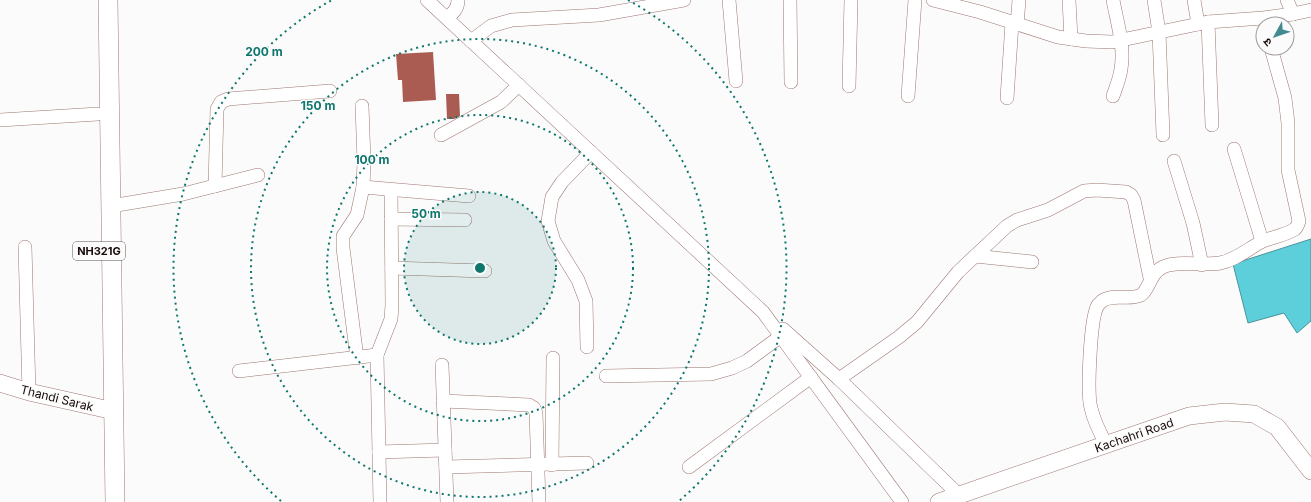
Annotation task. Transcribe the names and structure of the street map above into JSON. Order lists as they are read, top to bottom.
{
  "streets": {
    "highway": ["NH321G"],
    "main road": ["Thandi Sarak", "Kachahri Road"]
  },
  "crossings": [
    ["NH321G", "Thandi Sarak"]
  ],
  "north": "bottom left",
  "rings": [
    "200 m",
    "150 m",
    "100 m",
    "50 m"
  ]
}
